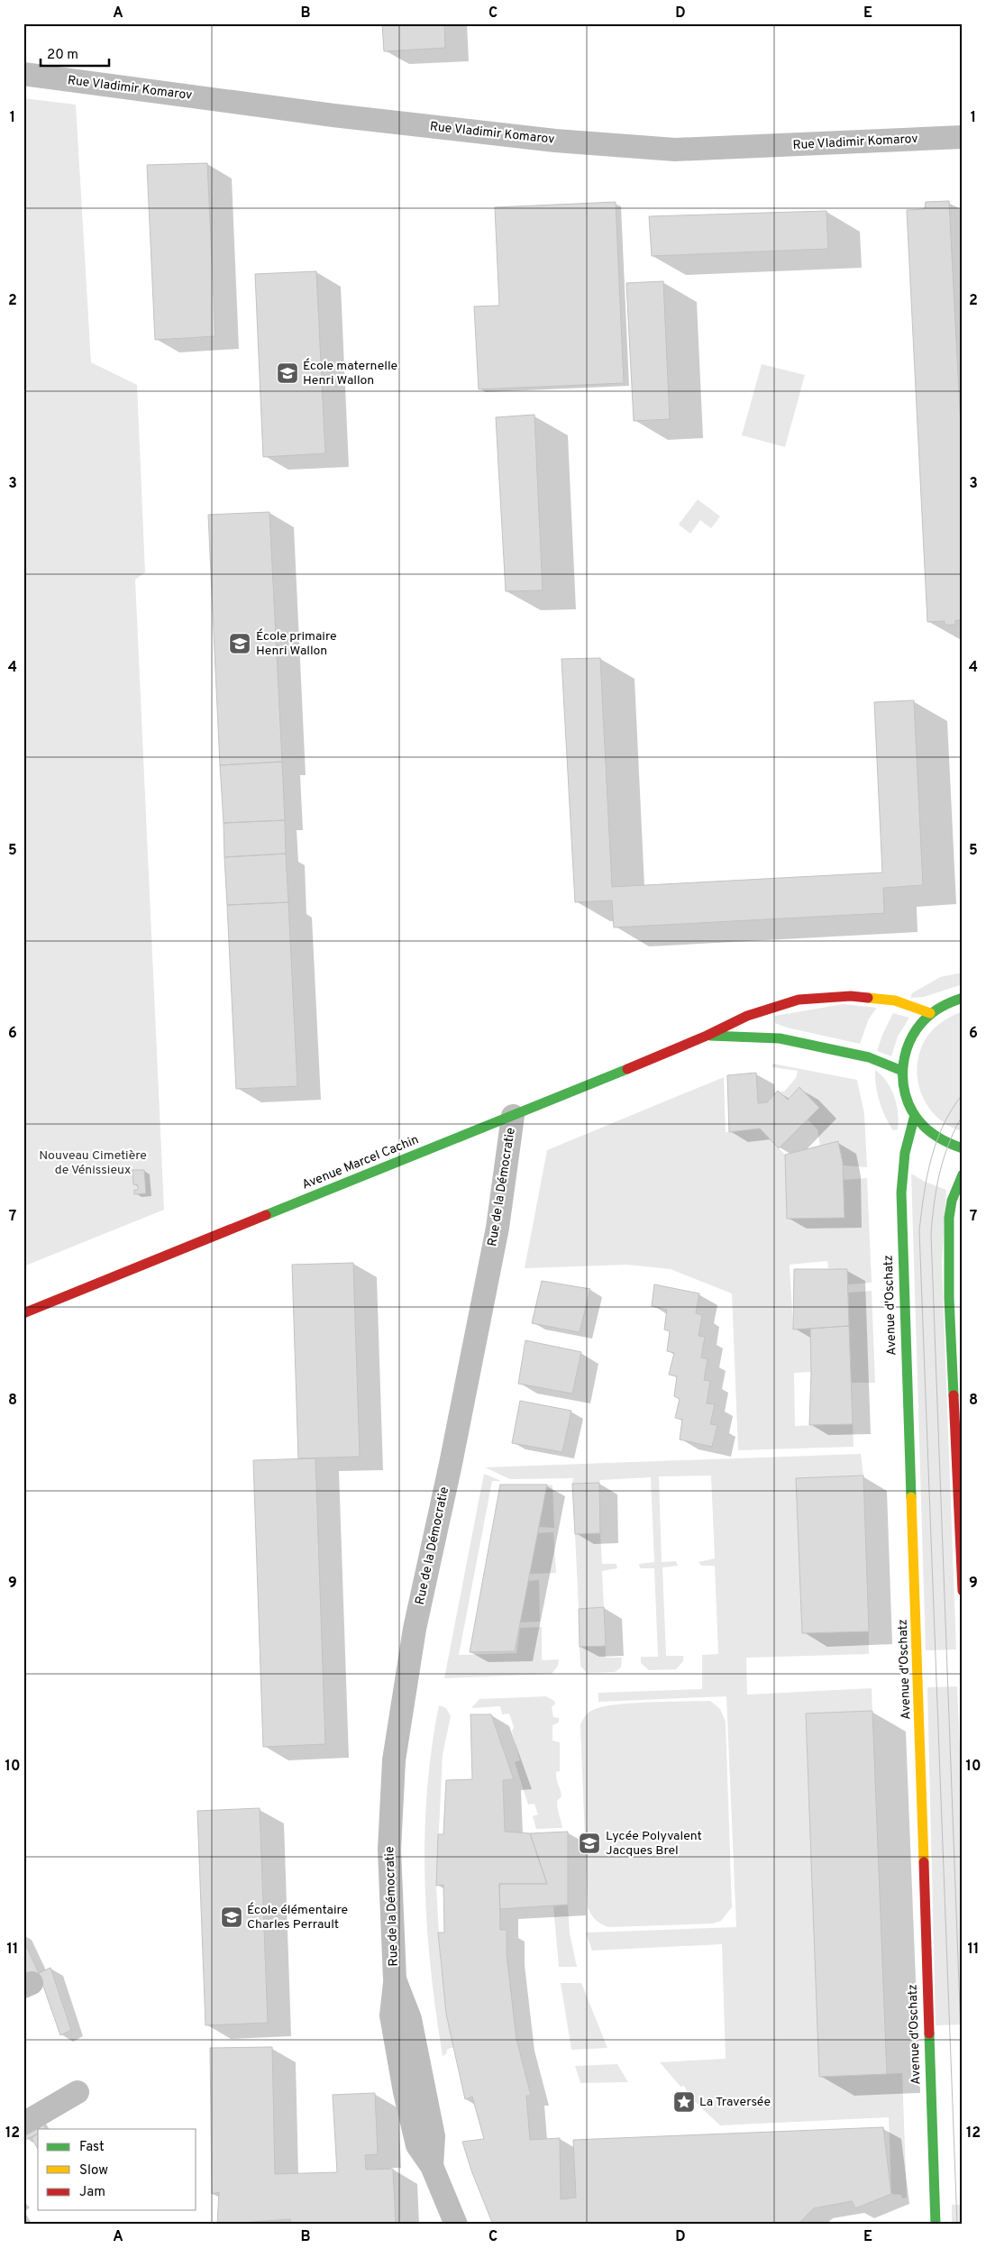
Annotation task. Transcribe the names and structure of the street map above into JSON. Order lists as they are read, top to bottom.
{
  "streets": {
    "street": [
      "Rue Vladimir Komarov",
      "Avenue Marcel Cachin",
      "Rue de la Démocratie",
      "Avenue d'Oschatz"
    ]
  },
  "crossings": [
    ["Avenue Marcel Cachin", "Rue de la Démocratie"]
  ],
  "parks": ["Nouveau Cimetière de Vénissieux"],
  "places": {
    "school or university": [
      "École maternelle Henri Wallon",
      "École primaire Henri Wallon",
      "Lycée Polyvalent Jacques Brel",
      "École élémentaire Charles Perrault"
    ],
    "place": ["La Traversée"]
  },
  "legend": ["Fast", "Slow", "Jam"],
  "scale_bar": "20 m",
  "grid": {
    "columns": [
      "A",
      "B",
      "C",
      "D",
      "E"
    ],
    "rows": [
      "1",
      "2",
      "3",
      "4",
      "5",
      "6",
      "7",
      "8",
      "9",
      "10",
      "11",
      "12"
    ]
  }
}
